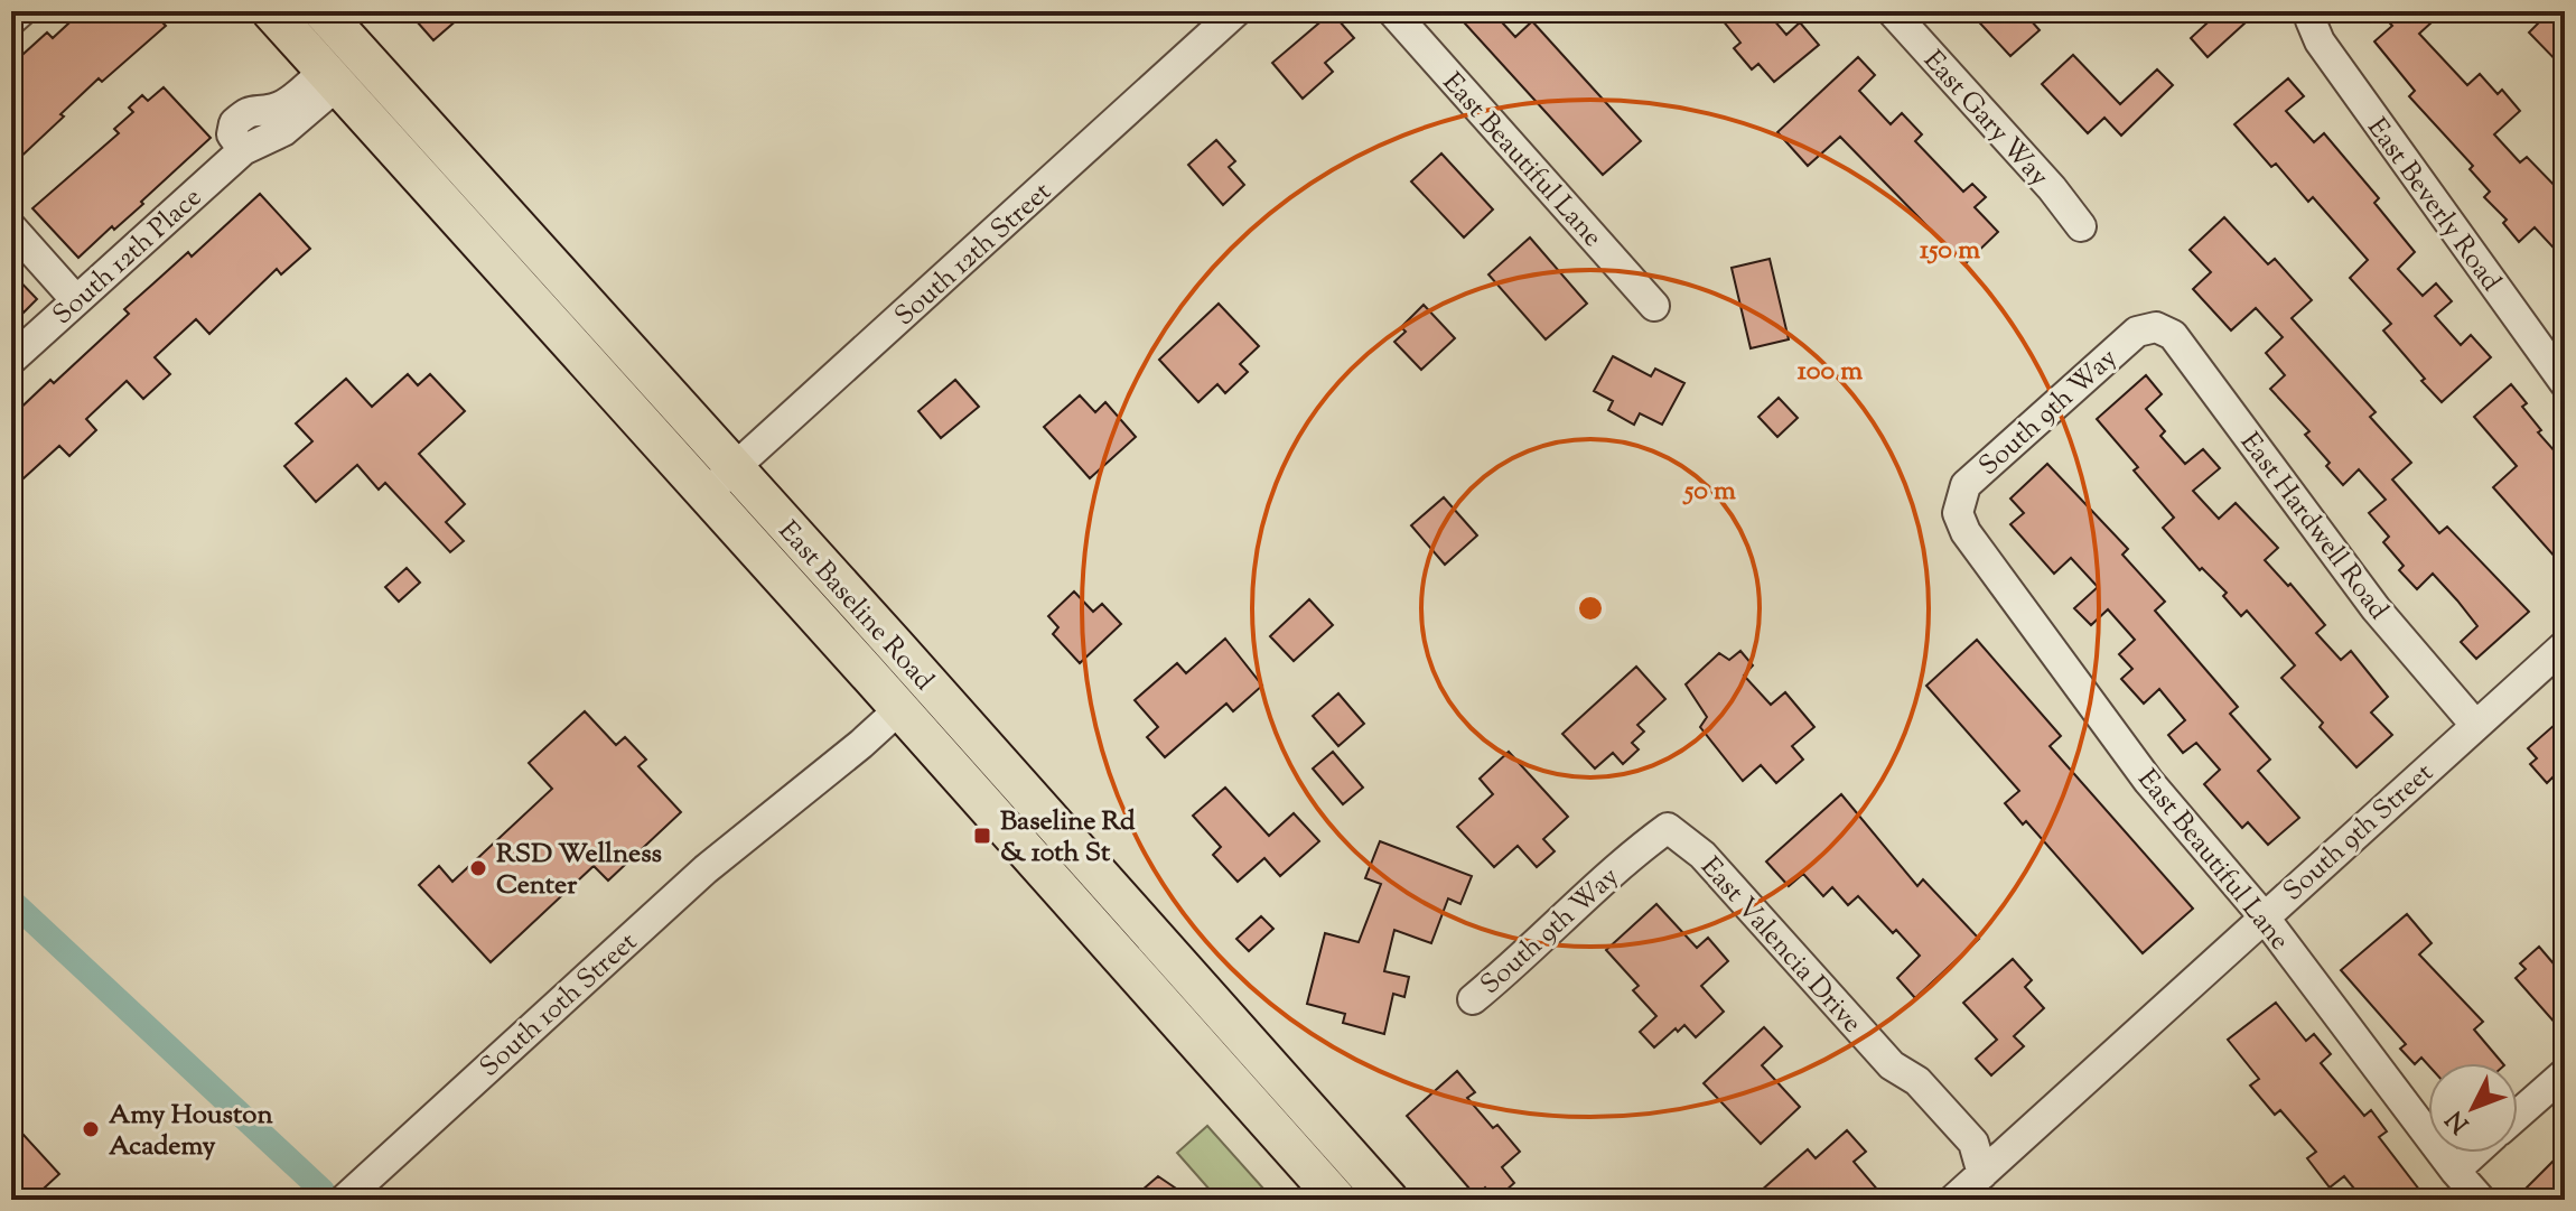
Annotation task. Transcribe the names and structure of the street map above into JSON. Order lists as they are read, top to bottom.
{
  "streets": {
    "main road": ["East Baseline Road"],
    "street": [
      "East Gary Way",
      "East Beautiful Lane",
      "East Beverly Road",
      "South 12th Street",
      "South 12th Place",
      "South 9th Way",
      "East Hardwell Road",
      "South 9th Street",
      "East Valencia Drive",
      "South 10th Street"
    ]
  },
  "crossings": [
    ["East Beautiful Lane", "South 9th Way"],
    ["East Beautiful Lane", "South 9th Street"],
    ["South 12th Street", "East Baseline Road"],
    ["South 12th Place", "East Baseline Road"],
    ["South 9th Way", "East Hardwell Road"],
    ["South 9th Way", "East Valencia Drive"],
    ["East Hardwell Road", "South 9th Street"],
    ["East Baseline Road", "South 10th Street"],
    ["South 9th Street", "East Valencia Drive"]
  ],
  "places": {
    "transit": ["Baseline Rd & 10th St"],
    "other": ["RSD Wellness Center", "Amy Houston Academy"]
  },
  "north": "bottom left",
  "rings": ["150 m", "100 m", "50 m"]
}
